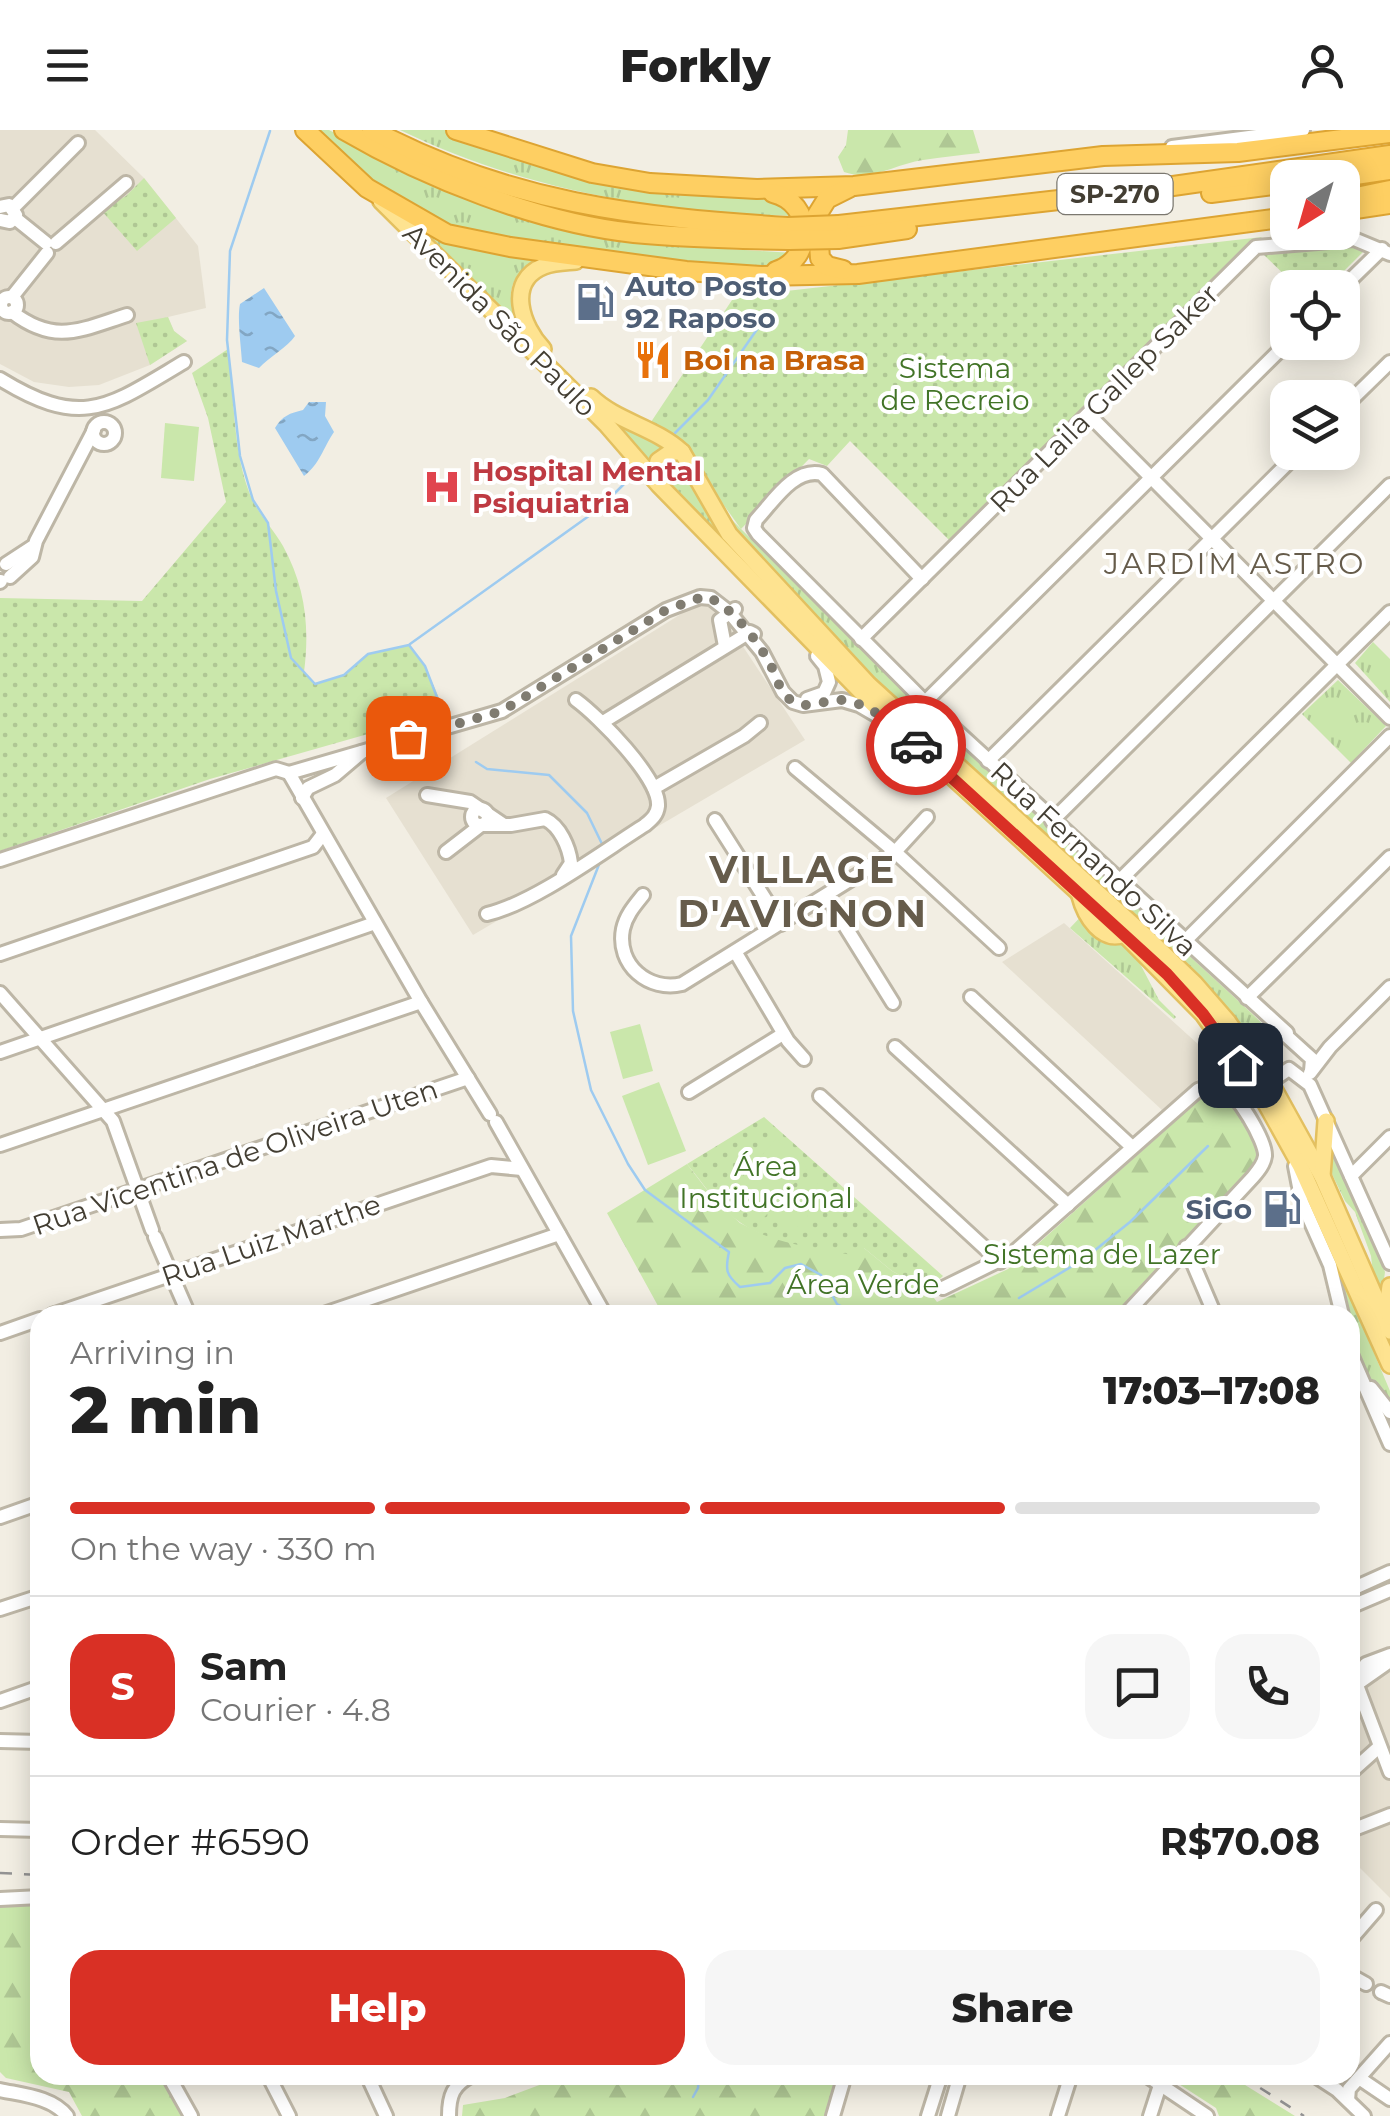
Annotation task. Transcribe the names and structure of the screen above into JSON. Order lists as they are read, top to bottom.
{
  "streets": {
    "highway": ["SP-270"],
    "main road": ["Avenida São Paulo"],
    "street": [
      "Rua Laila Gallep Saker",
      "Rua Fernando Silva",
      "Rua Vicentina de Oliveira Uten",
      "Rua Luiz Marthe"
    ]
  },
  "crossings": [
    ["SP-270", "Avenida São Paulo"],
    ["Rua Laila Gallep Saker", "Rua Fernando Silva"]
  ],
  "districts": ["JARDIM ASTRO", "VILLAGE D'AVIGNON"],
  "parks": [
    "Sistema de Recreio",
    "Área Institucional",
    "Sistema de Lazer",
    "Área Verde"
  ],
  "places": {
    "fuel station": ["Auto Posto 92 Raposo", "SiGo"],
    "restaurant": ["Boi na Brasa"],
    "hospital": ["Hospital Mental Psiquiatria"]
  },
  "north": "bottom left",
  "page": {
    "header": "Forkly",
    "heading": ["2 min", "Arriving in", "17:03–17:08"],
    "panel": [
      "Sam",
      "Courier · 4.8",
      "Order #6590",
      "R$70.08"
    ],
    "bar": "On the way · 330 m",
    "round": "S",
    "buttons": ["Help", "Share"]
  }
}
